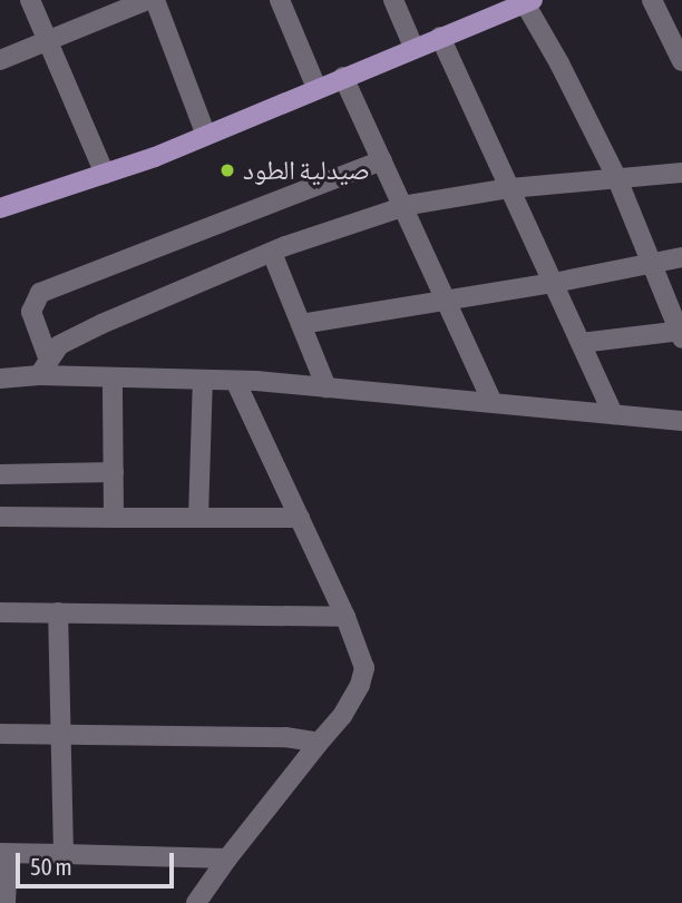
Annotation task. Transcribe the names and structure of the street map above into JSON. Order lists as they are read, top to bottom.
{
  "places": ["صيدلية الطود"],
  "scale_bar": "50 m"
}
